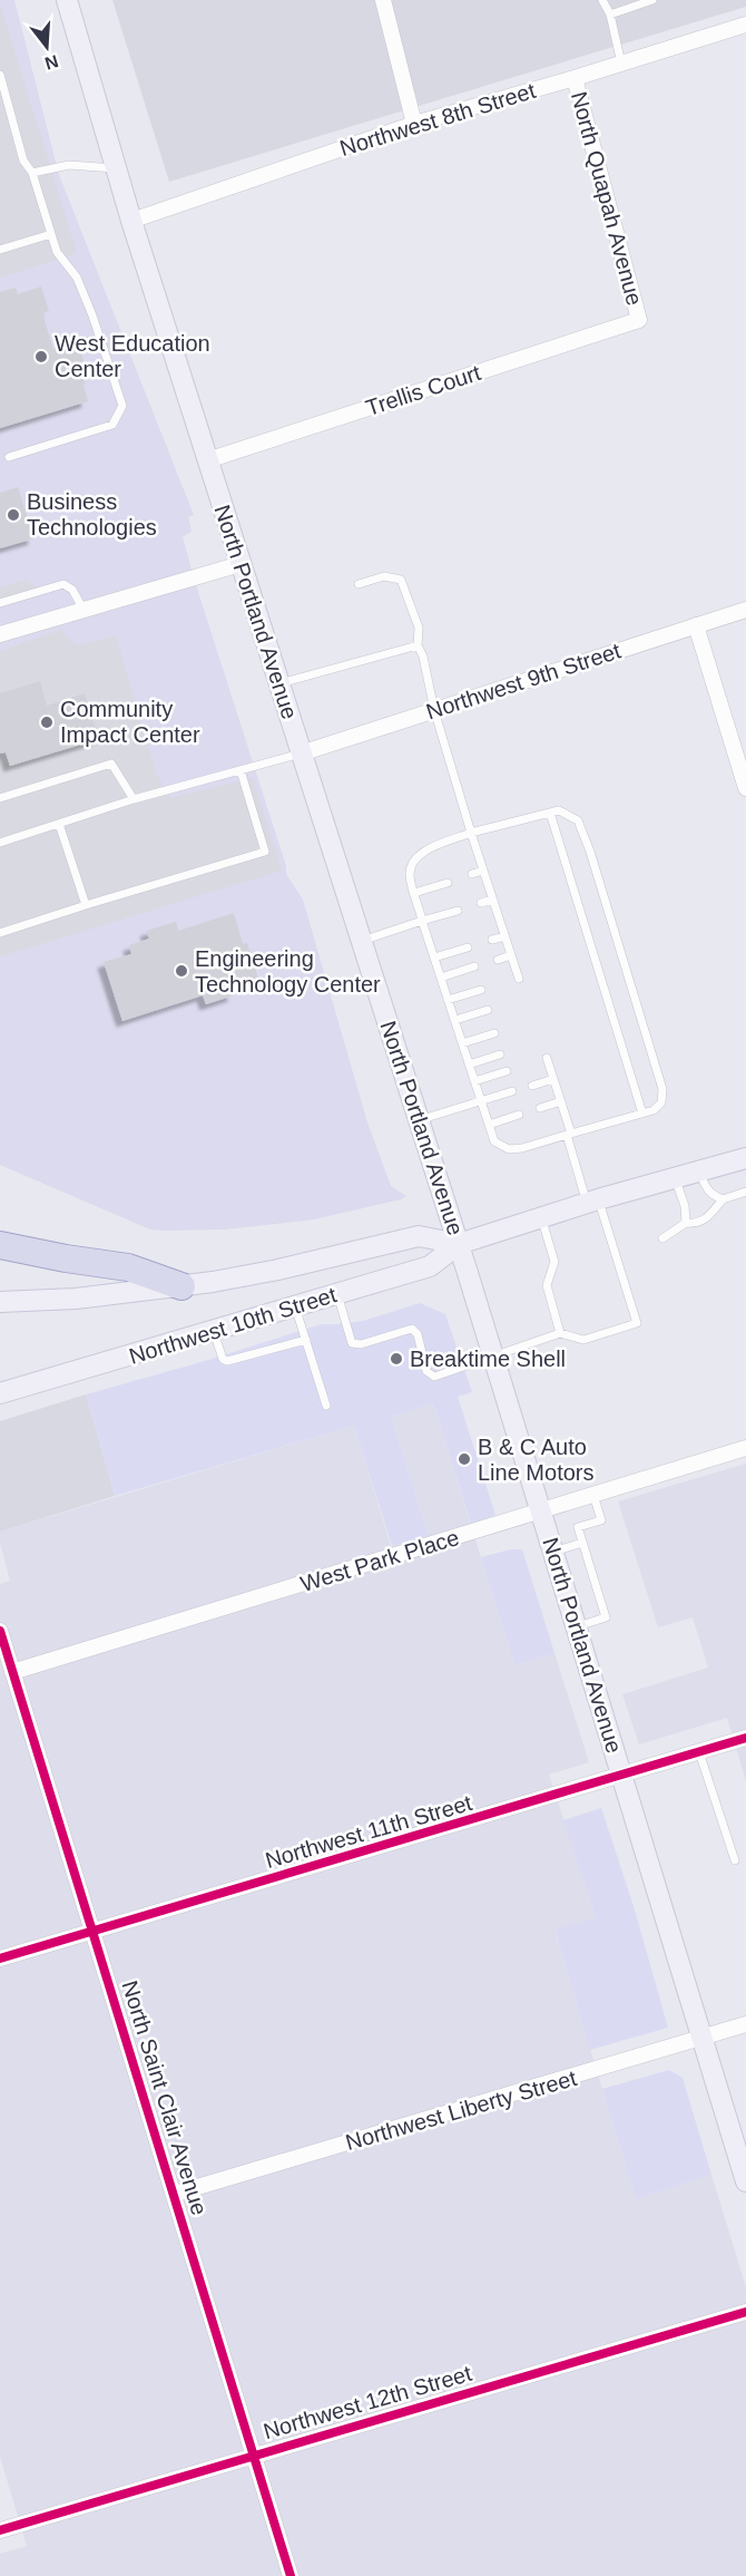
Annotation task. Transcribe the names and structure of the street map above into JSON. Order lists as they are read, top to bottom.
{
  "streets": {
    "main road": ["North Portland Avenue", "Northwest 10th Street"],
    "street": [
      "Northwest 8th Street",
      "North Quapah Avenue",
      "Trellis Court",
      "Northwest 9th Street",
      "West Park Place",
      "Northwest 11th Street",
      "North Saint Clair Avenue",
      "Northwest Liberty Street",
      "Northwest 12th Street"
    ]
  },
  "crossings": [
    ["Northwest 8th Street", "North Quapah Avenue"],
    ["Northwest 8th Street", "North Portland Avenue"],
    ["North Quapah Avenue", "Trellis Court"],
    ["Trellis Court", "North Portland Avenue"],
    ["North Portland Avenue", "Northwest 9th Street"],
    ["North Portland Avenue", "Northwest 10th Street"],
    ["North Portland Avenue", "West Park Place"],
    ["North Portland Avenue", "Northwest 11th Street"],
    ["North Portland Avenue", "Northwest Liberty Street"],
    ["West Park Place", "North Saint Clair Avenue"],
    ["Northwest 11th Street", "North Saint Clair Avenue"],
    ["North Saint Clair Avenue", "Northwest Liberty Street"],
    ["North Saint Clair Avenue", "Northwest 12th Street"]
  ],
  "places": [
    "West Education Center",
    "Business Technologies",
    "Community Impact Center",
    "Engineering Technology Center",
    "Breaktime Shell",
    "B & C Auto Line Motors"
  ],
  "north": "bottom"
}
